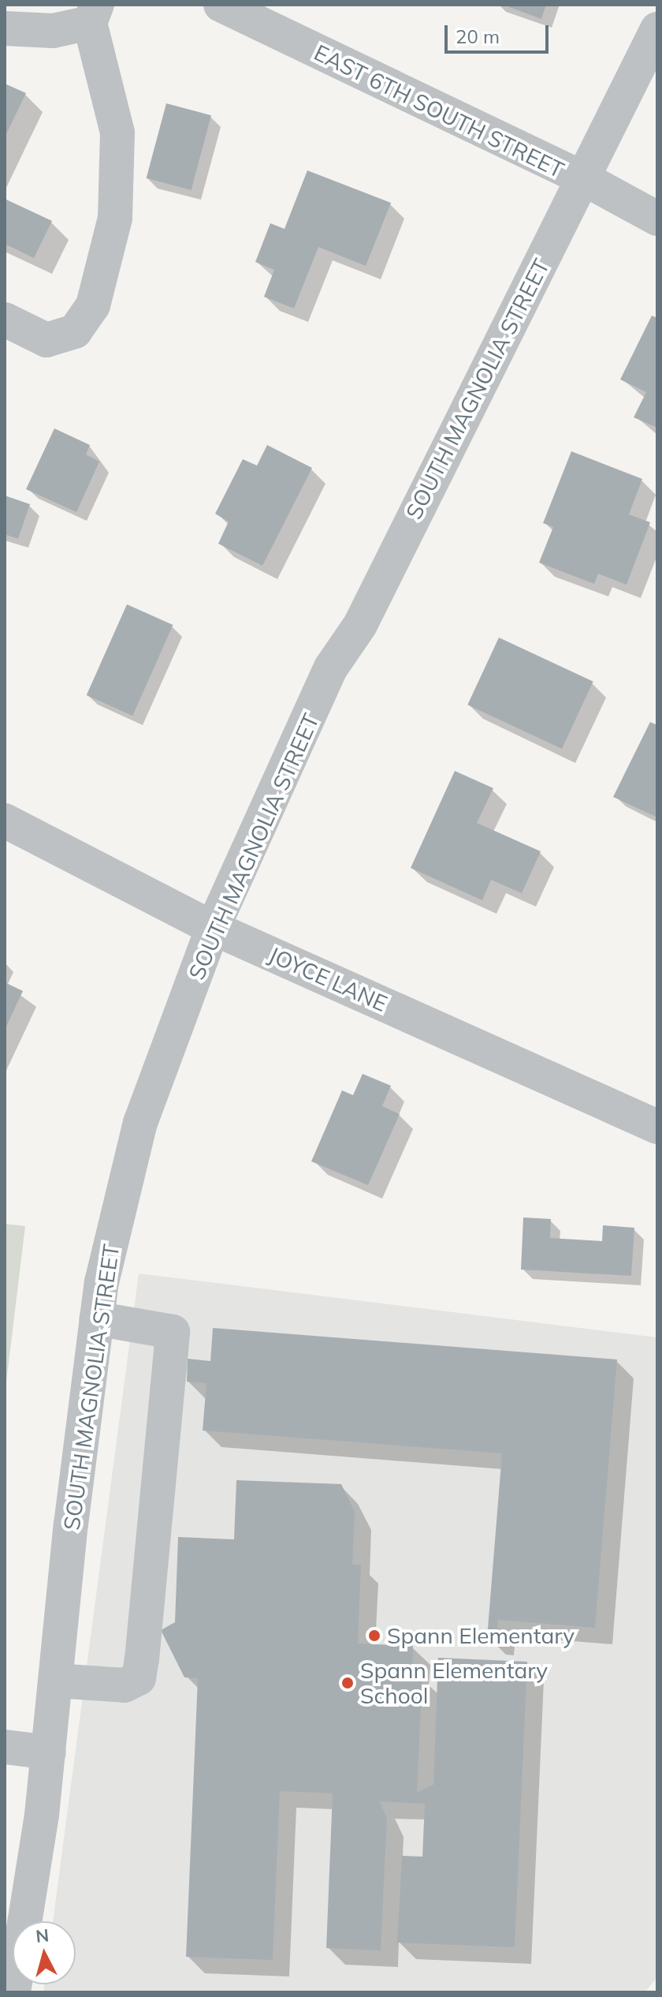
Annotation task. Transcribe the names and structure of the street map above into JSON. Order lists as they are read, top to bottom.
{
  "streets": {
    "street": ["EAST 6TH SOUTH STREET", "SOUTH MAGNOLIA STREET", "JOYCE LANE"]
  },
  "crossings": [
    ["EAST 6TH SOUTH STREET", "SOUTH MAGNOLIA STREET"],
    ["SOUTH MAGNOLIA STREET", "JOYCE LANE"]
  ],
  "places": ["Spann Elementary", "Spann Elementary School"],
  "scale_bar": "20 m",
  "north": "top"
}
